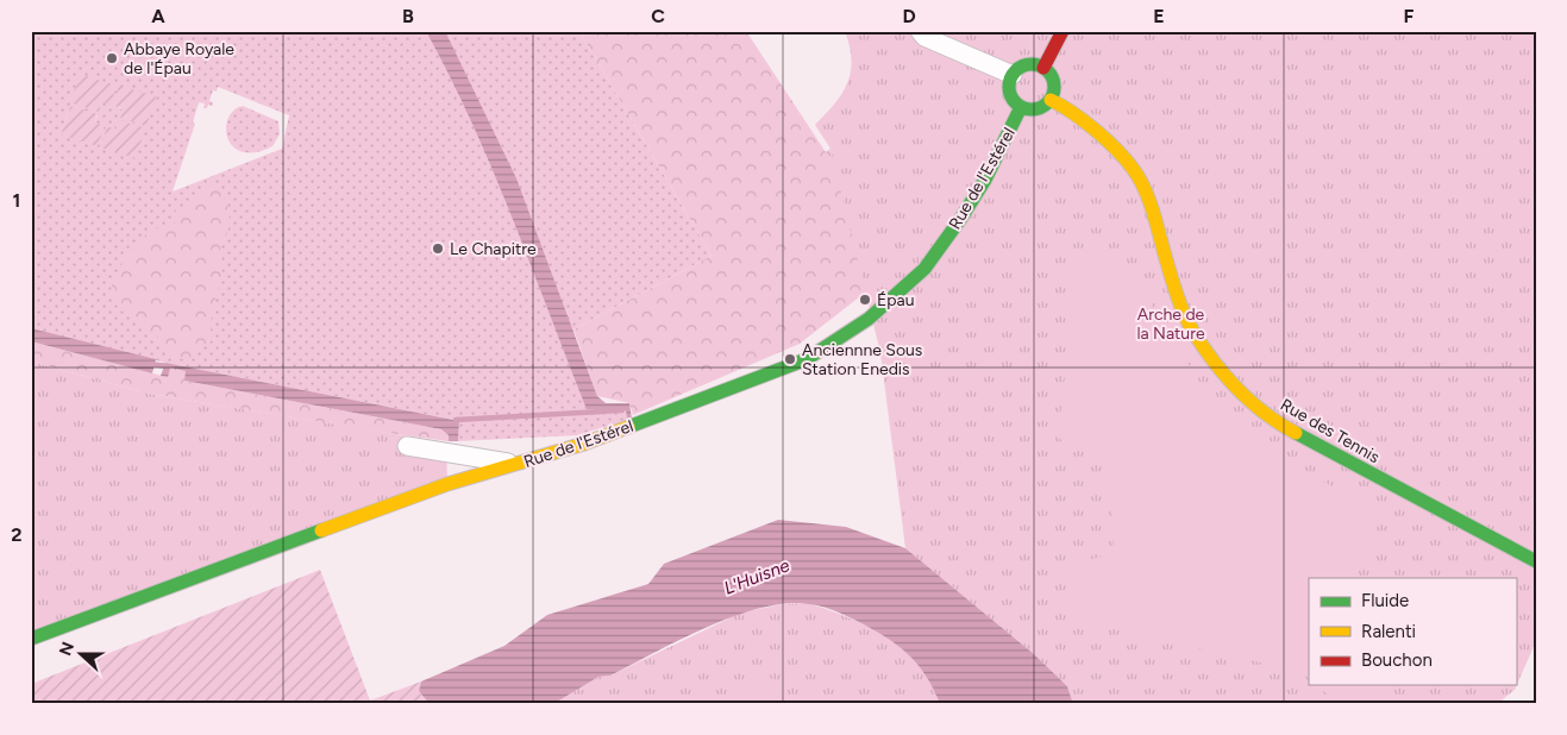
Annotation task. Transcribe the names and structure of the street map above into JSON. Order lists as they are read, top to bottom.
{
  "streets": {
    "street": ["Rue de l'Estérel", "Rue des Tennis"]
  },
  "crossings": [
    ["Rue de l'Estérel", "Rue des Tennis"]
  ],
  "water": ["L'Huisne"],
  "parks": ["Arche de la Nature"],
  "places": [
    "Abbaye Royale de l'Épau",
    "Le Chapitre",
    "Épau",
    "Anciennne Sous Station Enedis"
  ],
  "legend": ["Fluide", "Ralenti", "Bouchon"],
  "north": "left",
  "grid": {
    "columns": [
      "A",
      "B",
      "C",
      "D",
      "E",
      "F"
    ],
    "rows": ["1", "2"]
  }
}
